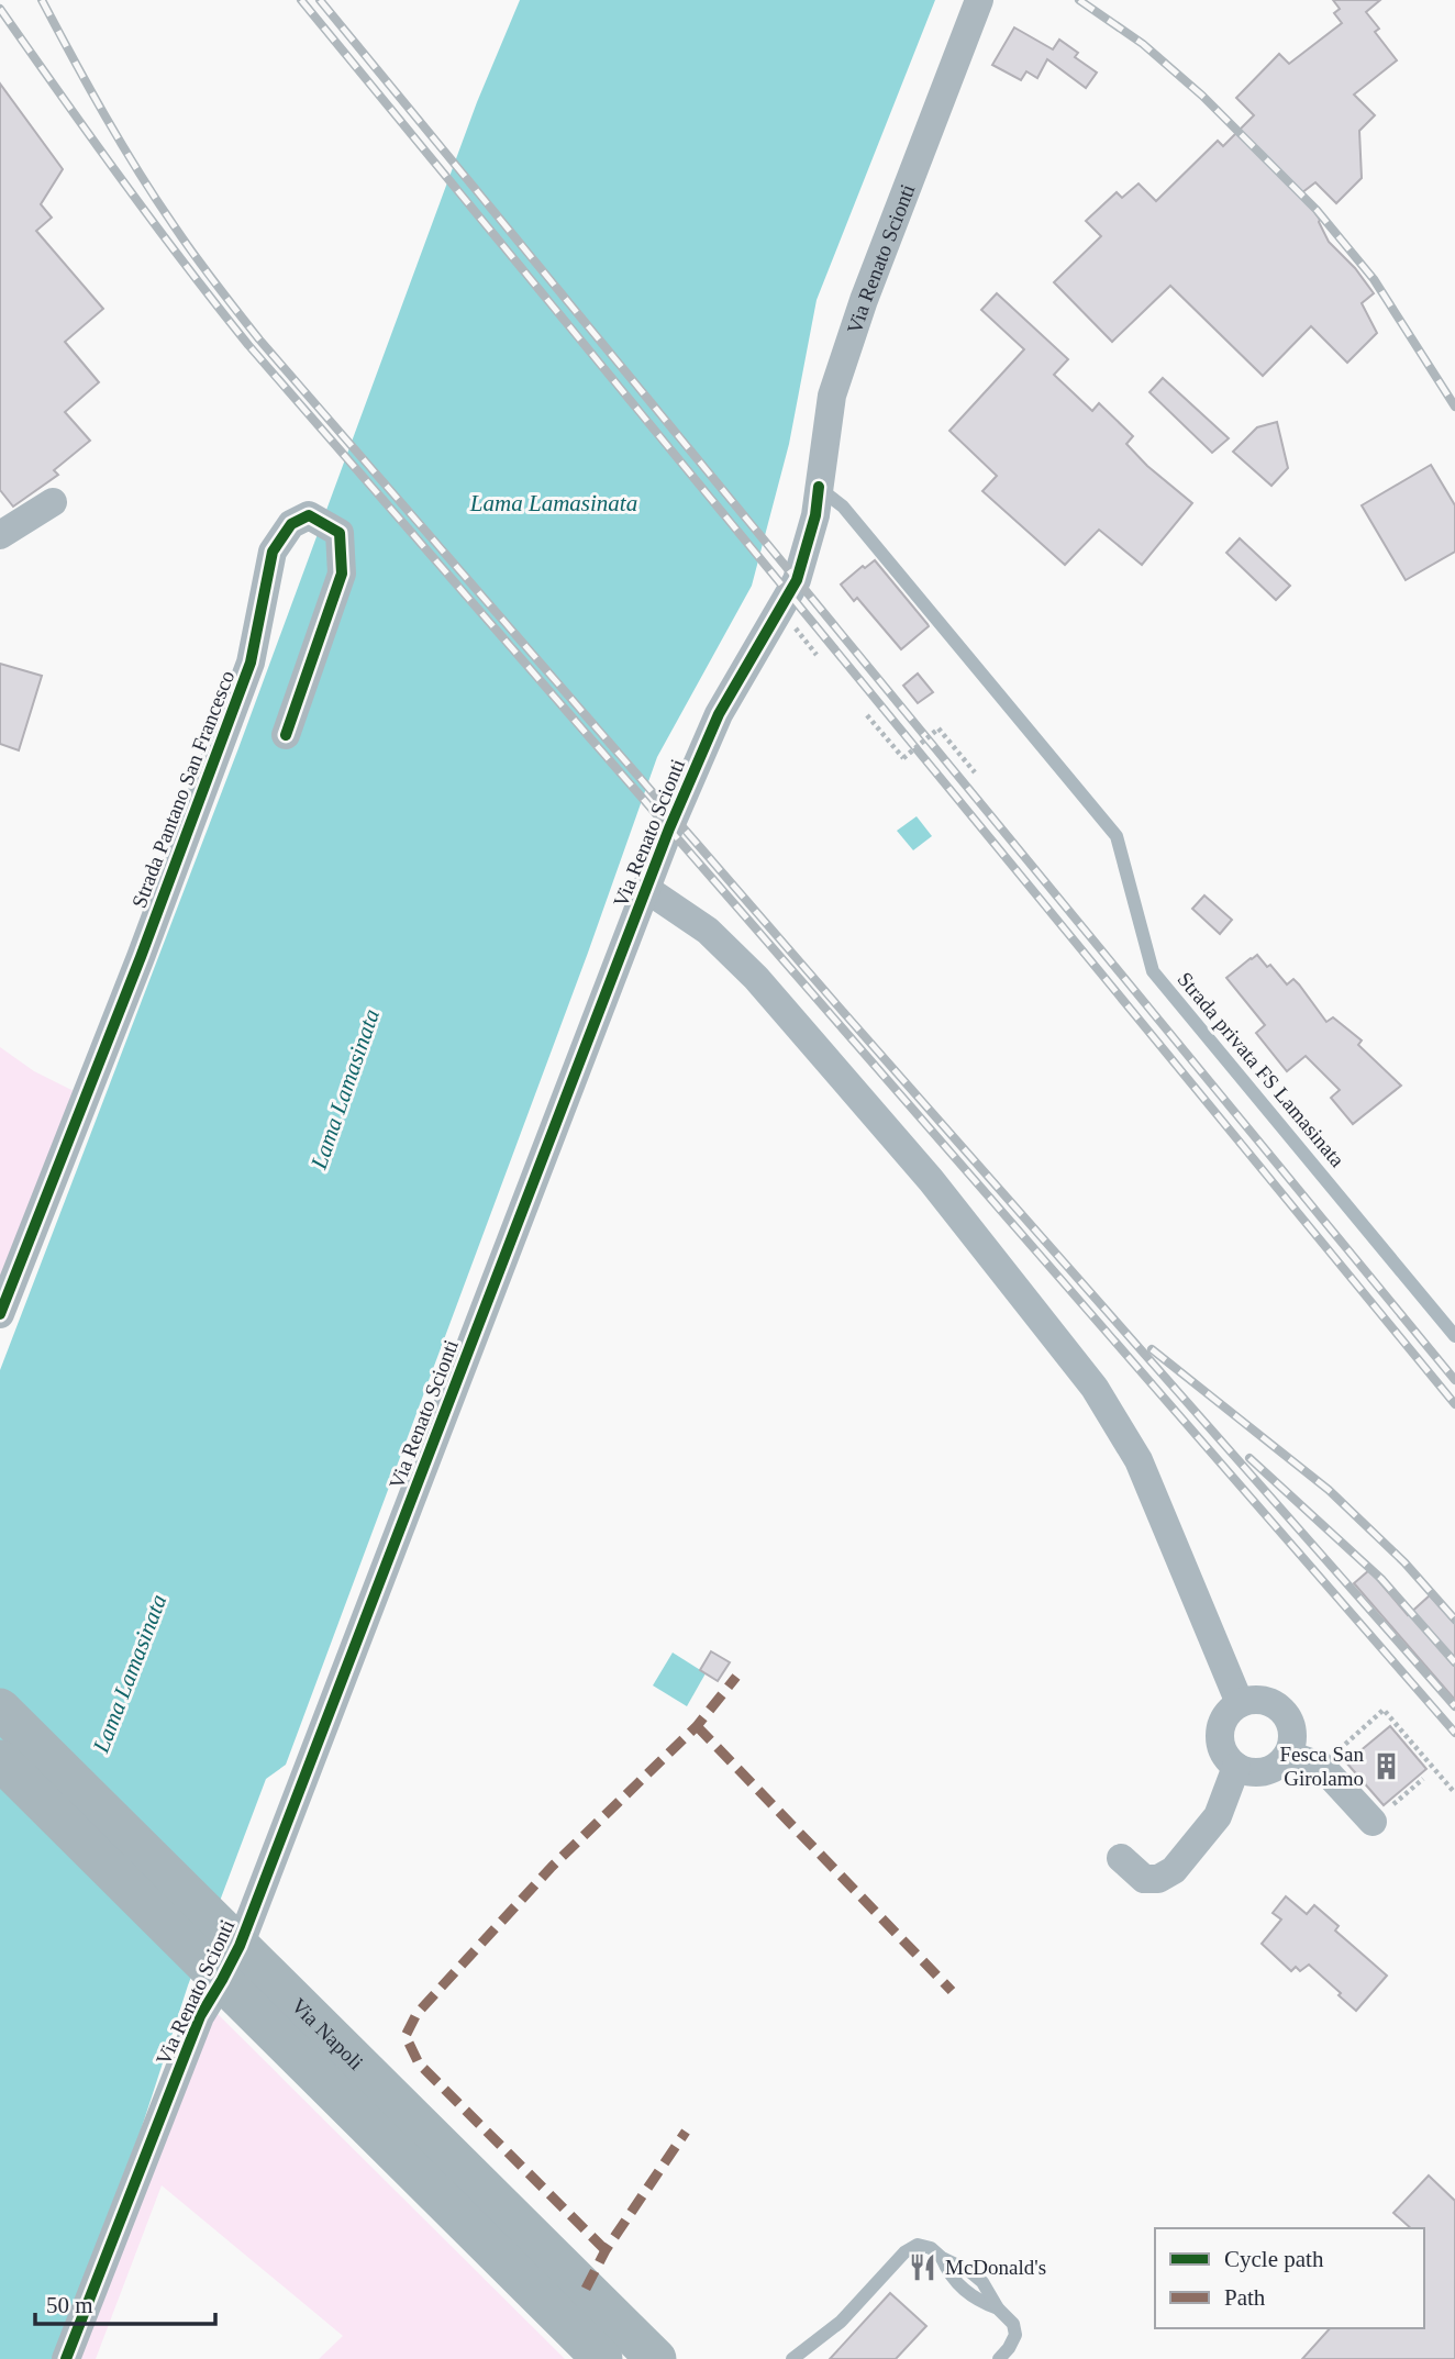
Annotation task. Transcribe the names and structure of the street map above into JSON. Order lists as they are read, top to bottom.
{
  "streets": {
    "main road": ["Via Napoli"],
    "street": ["Via Renato Scionti", "Strada Pantano San Francesco"],
    "lane": ["Strada privata FS Lamasinata"]
  },
  "crossings": [
    ["Via Renato Scionti", "Strada privata FS Lamasinata"],
    ["Via Renato Scionti", "Via Napoli"]
  ],
  "water": ["Lama Lamasinata"],
  "places": {
    "building": ["Fesca San Girolamo"],
    "restaurant": ["McDonald's"]
  },
  "legend": ["Cycle path", "Path"],
  "scale_bar": "50 m"
}
